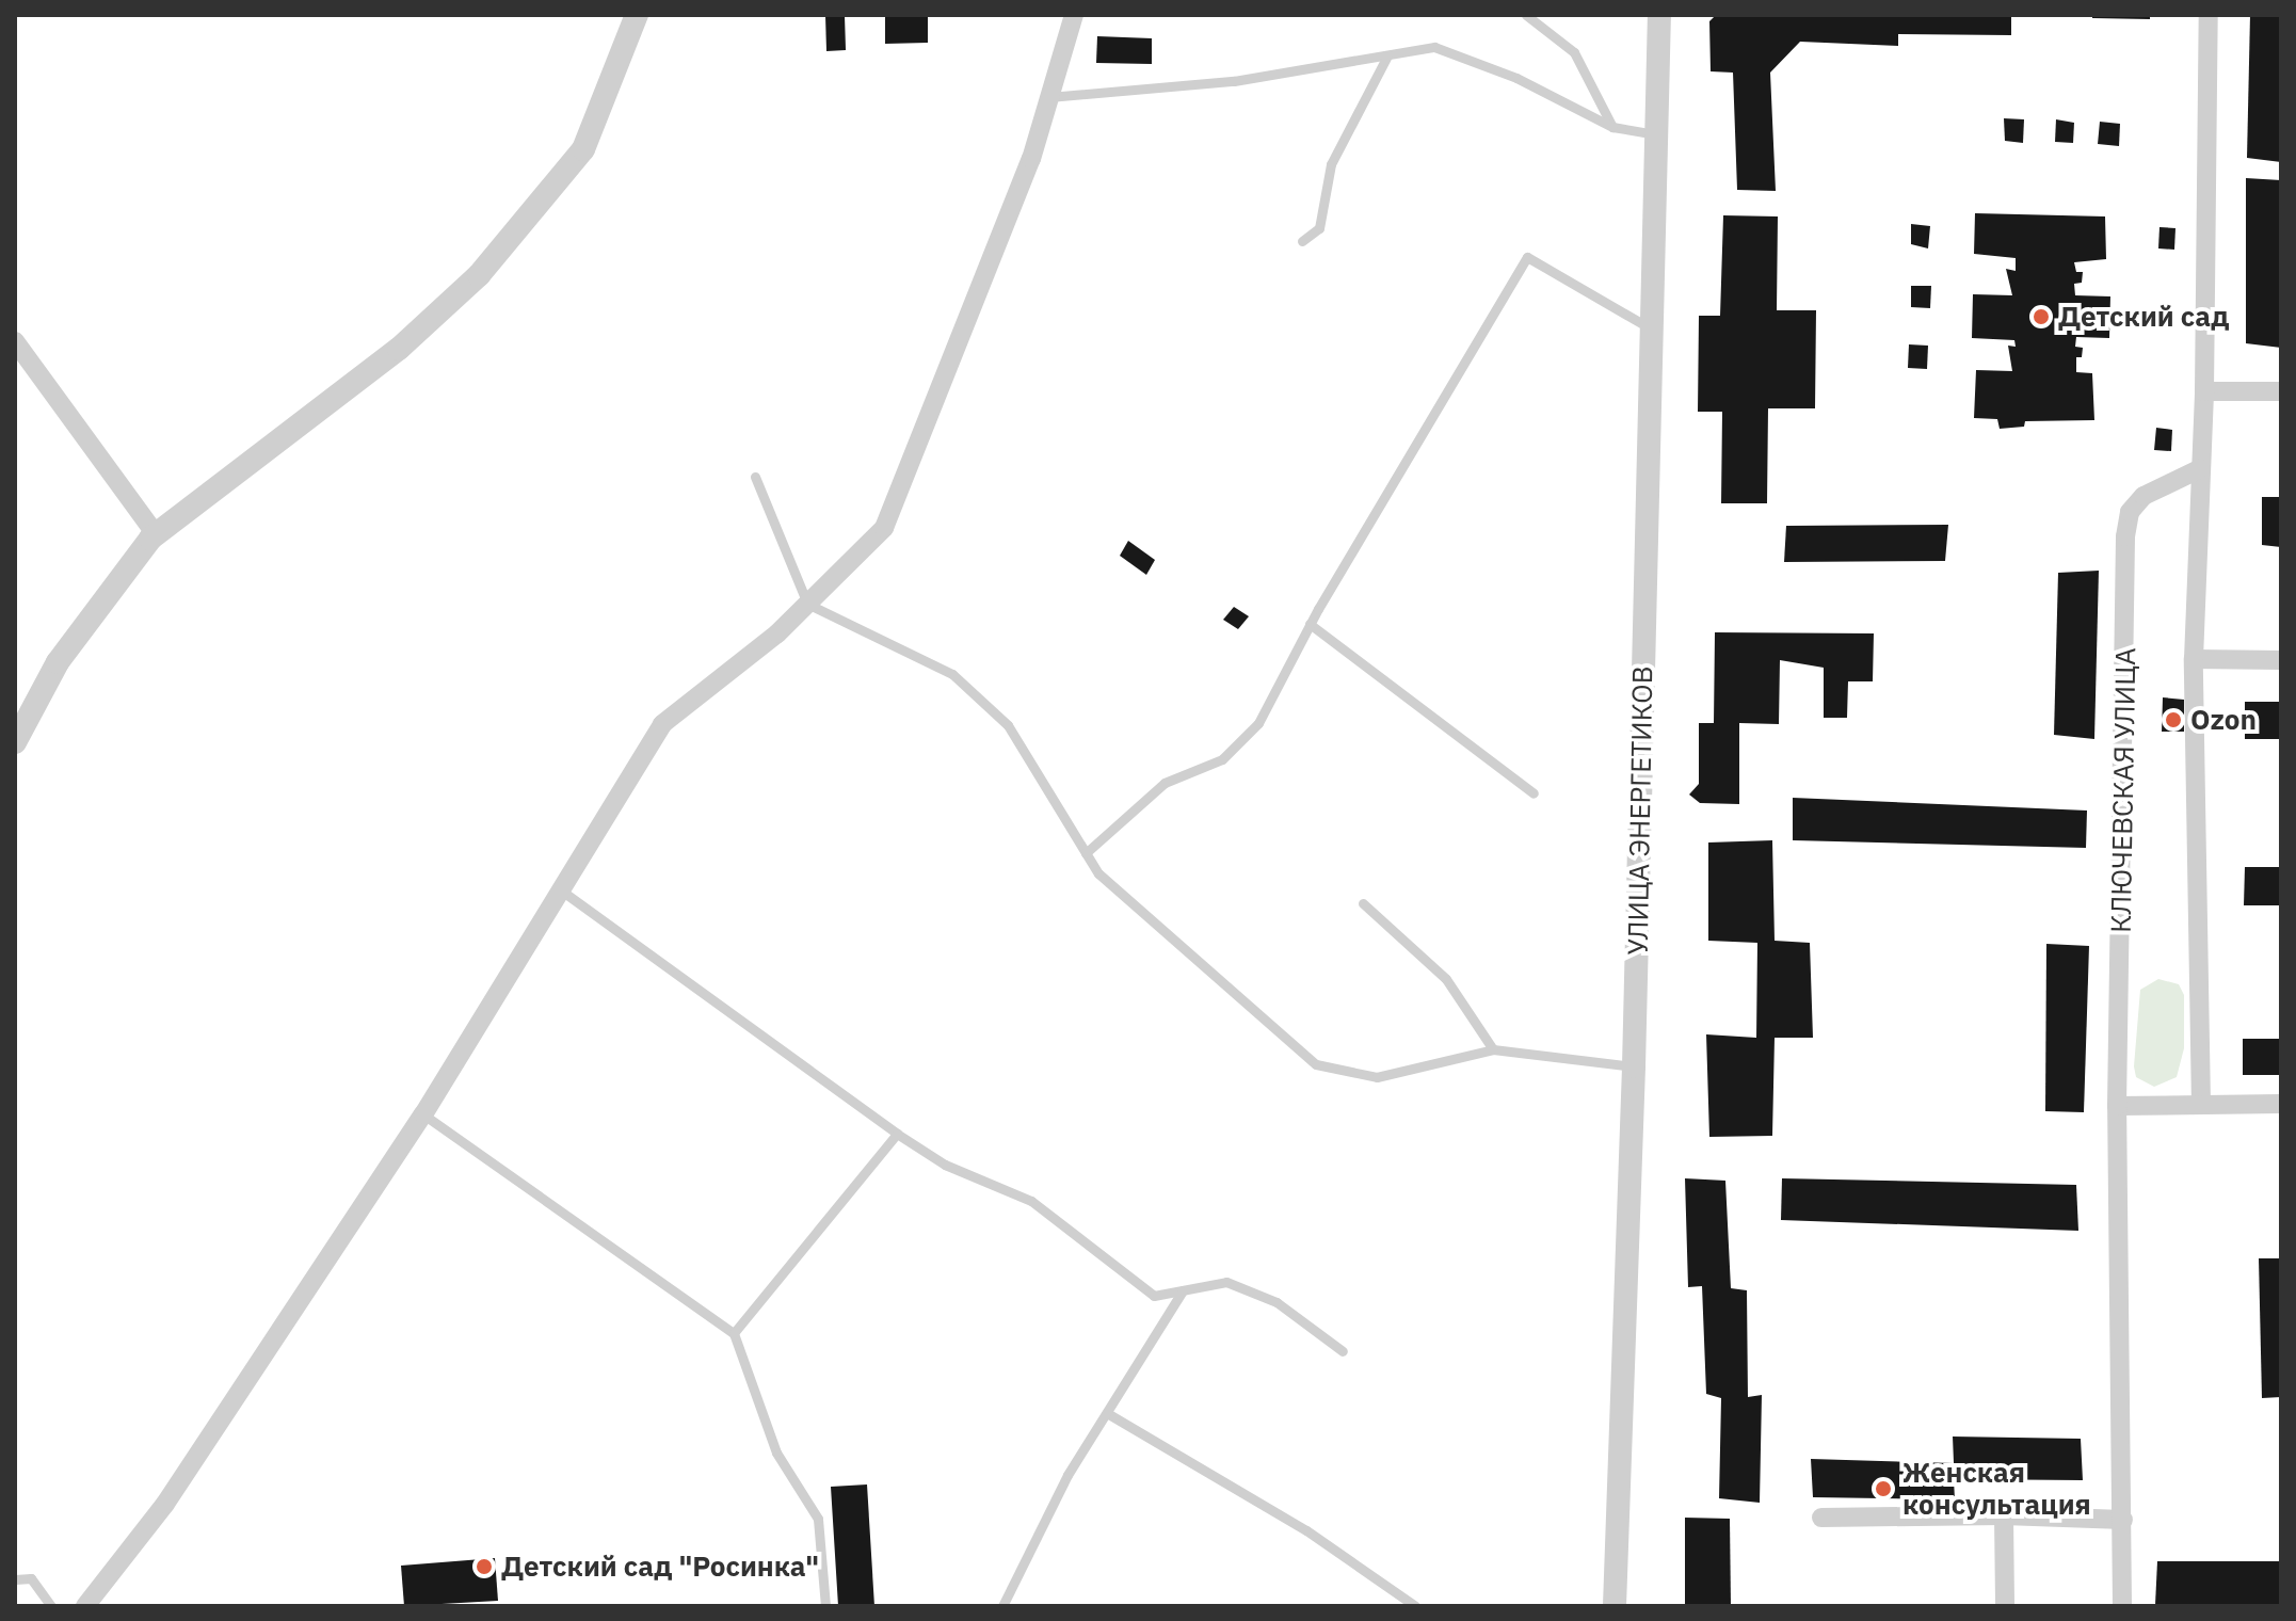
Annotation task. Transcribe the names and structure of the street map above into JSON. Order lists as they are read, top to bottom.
{
  "streets": {
    "street": ["КЛЮЧЕВСКАЯ УЛИЦА", "УЛИЦА ЭНЕРГЕТИКОВ"]
  },
  "places": [
    "Детский сад",
    "Ozon",
    "Женская консультация",
    "Детский сад \"Росинка\""
  ]
}
